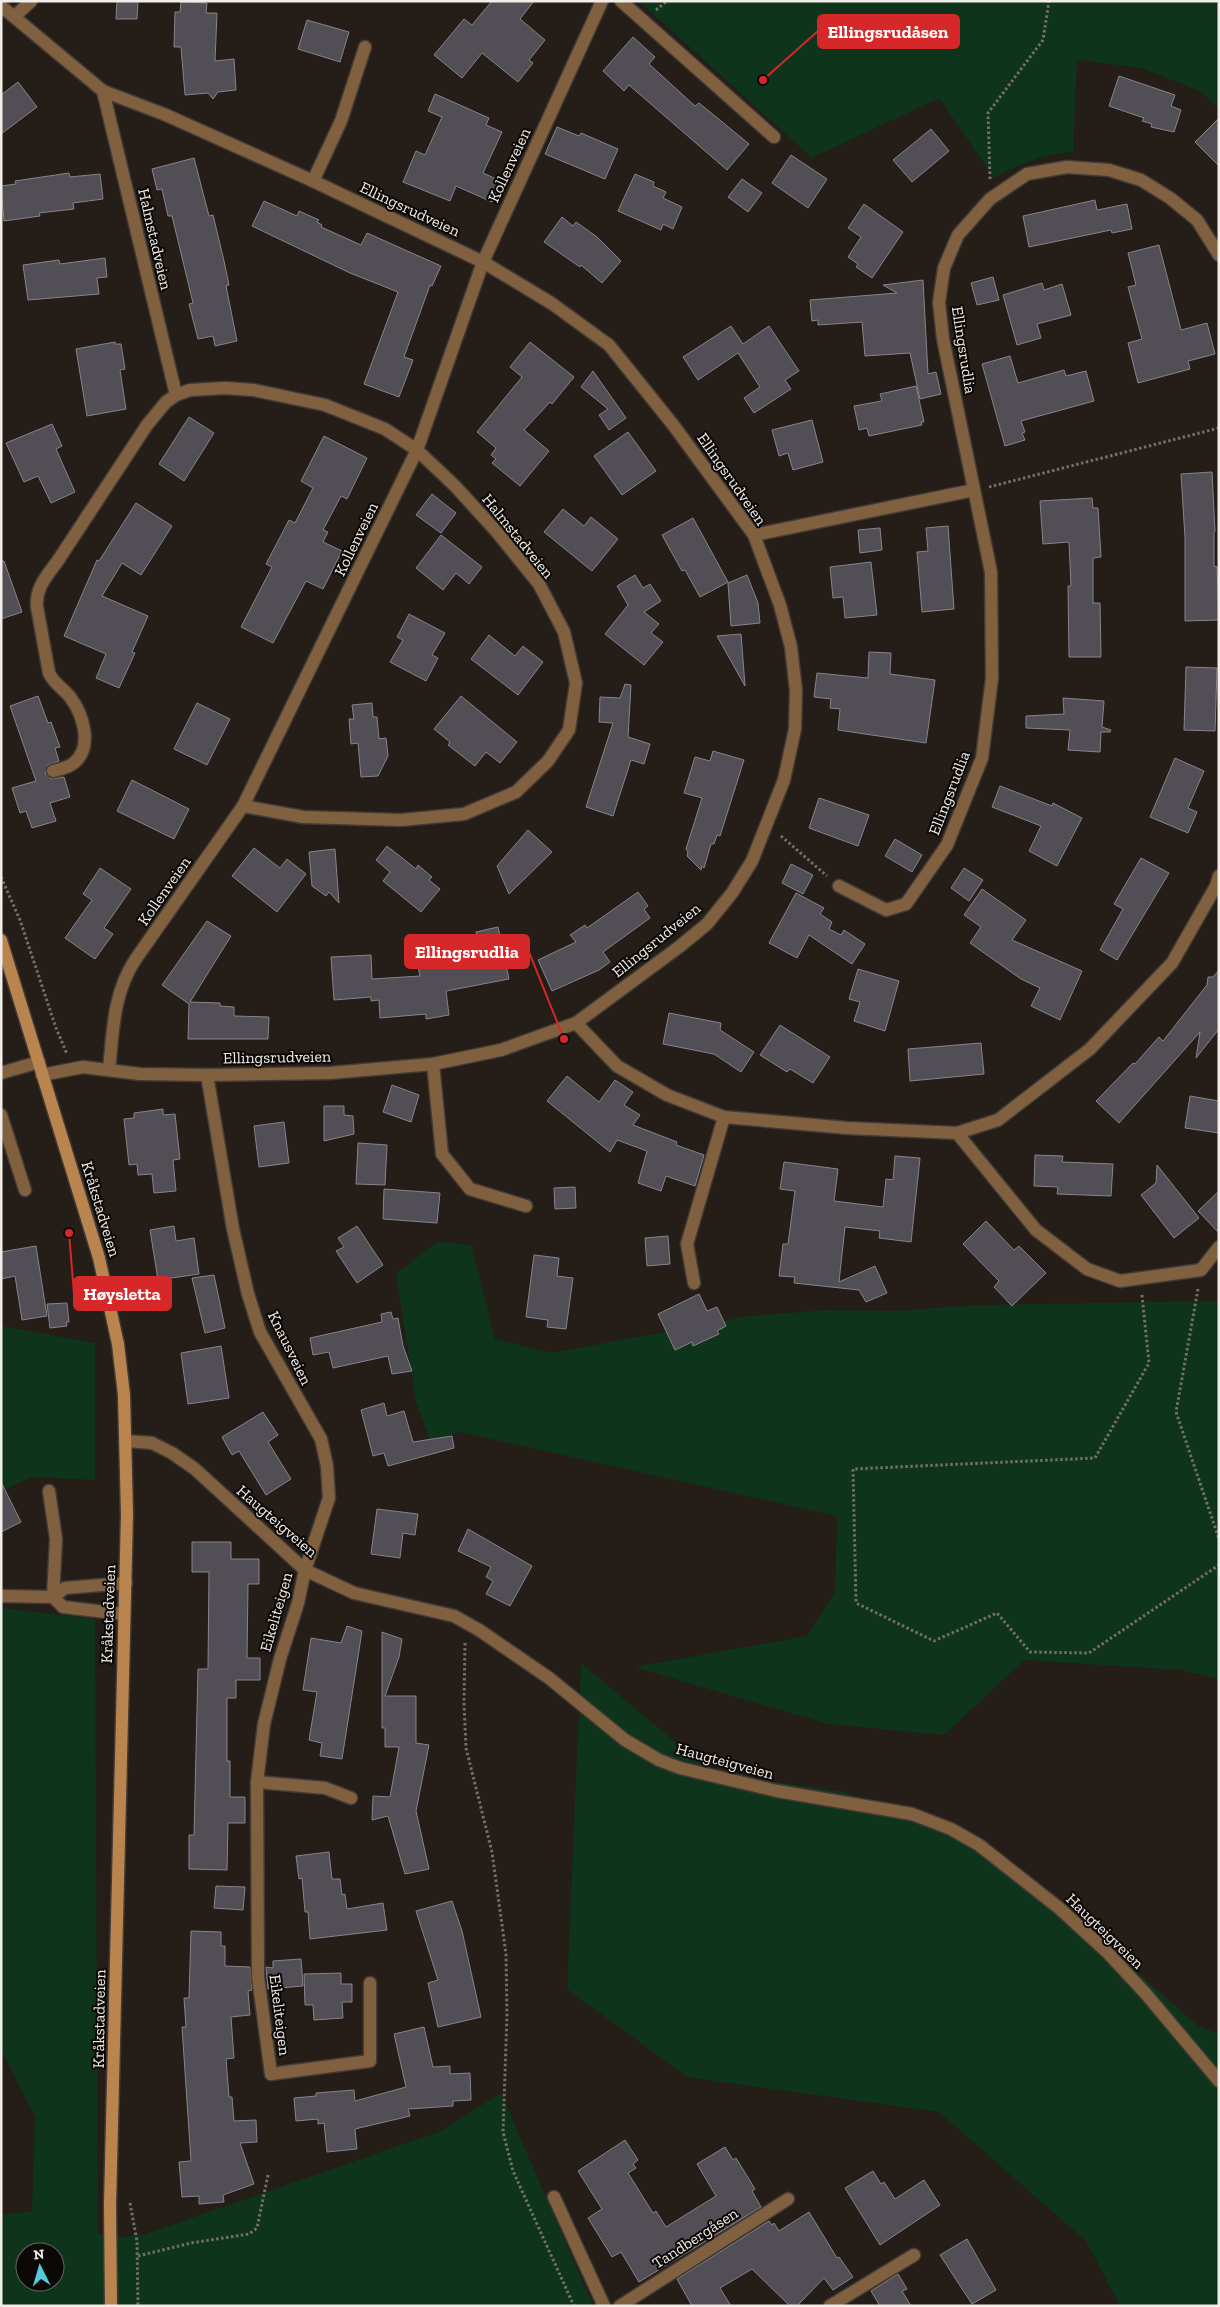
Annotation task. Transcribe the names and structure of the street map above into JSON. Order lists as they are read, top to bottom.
{
  "streets": {
    "main road": ["Kråkstadveien"],
    "street": [
      "Kollenveien",
      "Ellingsrudveien",
      "Halmstadveien",
      "Ellingsrudlia",
      "Knausveien",
      "Haugteigveien",
      "Eikeliteigen",
      "Tandbergåsen"
    ]
  },
  "crossings": [
    ["Kollenveien", "Ellingsrudveien"],
    ["Kollenveien", "Halmstadveien"],
    ["Ellingsrudveien", "Halmstadveien"],
    ["Ellingsrudveien", "Kråkstadveien"],
    ["Ellingsrudveien", "Knausveien"],
    ["Kråkstadveien", "Haugteigveien"],
    ["Knausveien", "Haugteigveien"],
    ["Knausveien", "Eikeliteigen"],
    ["Haugteigveien", "Eikeliteigen"]
  ],
  "places": ["Ellingsrudåsen", "Ellingsrudlia", "Høysletta"],
  "north": "top"
}
